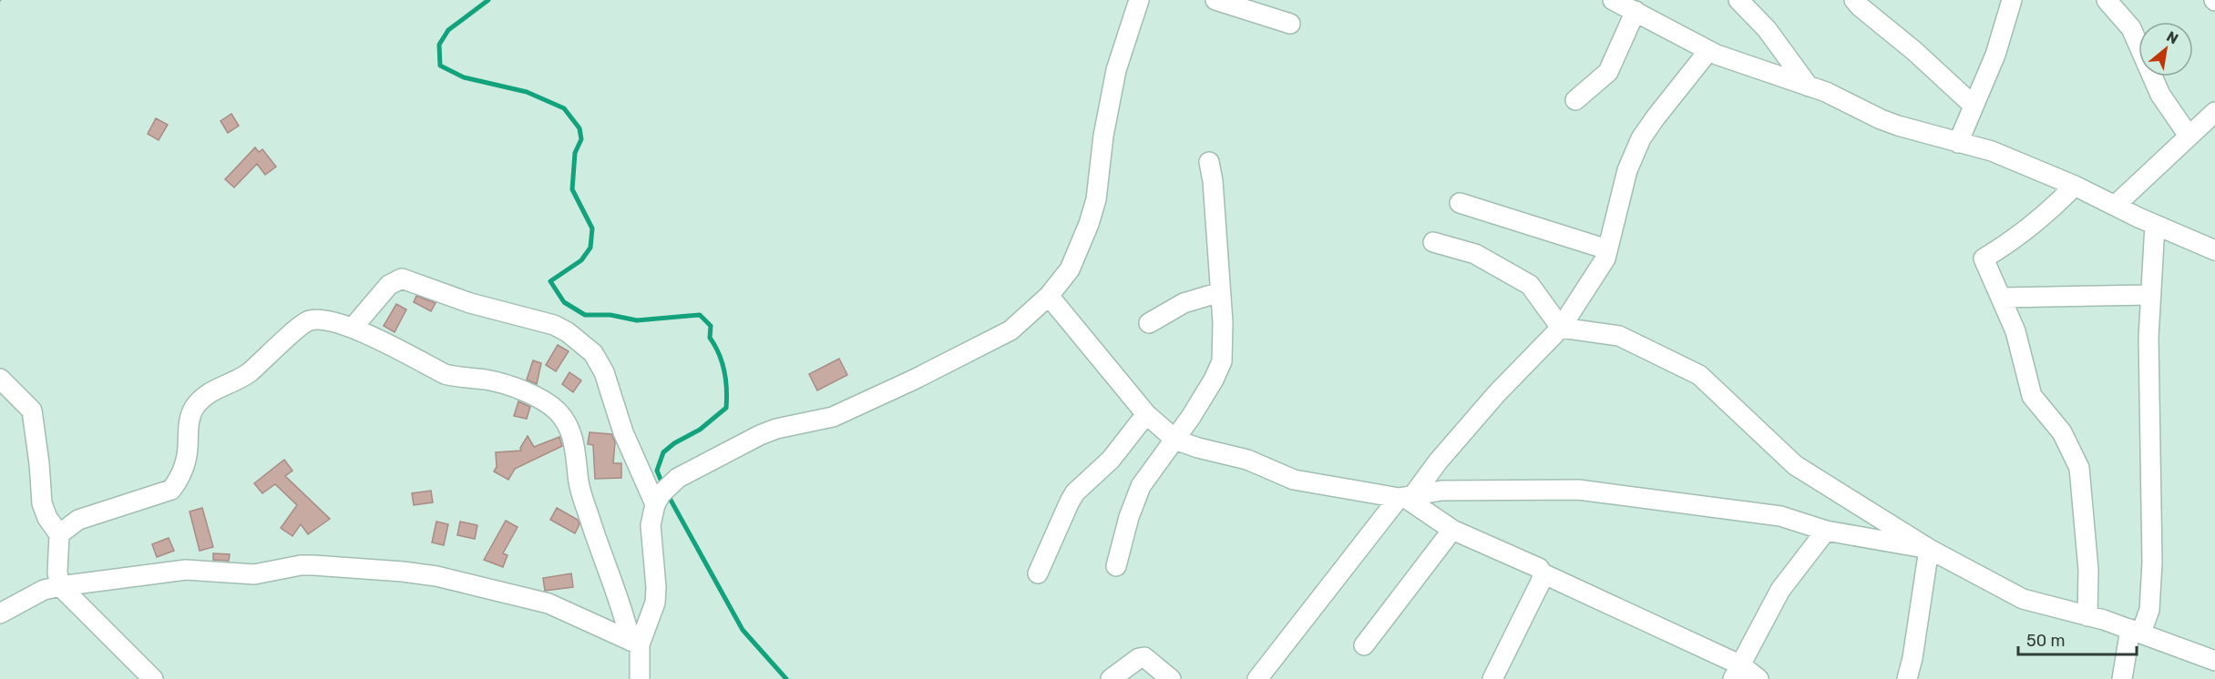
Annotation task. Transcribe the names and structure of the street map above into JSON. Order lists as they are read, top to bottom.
{
  "scale_bar": "50 m",
  "north": "top right"
}
